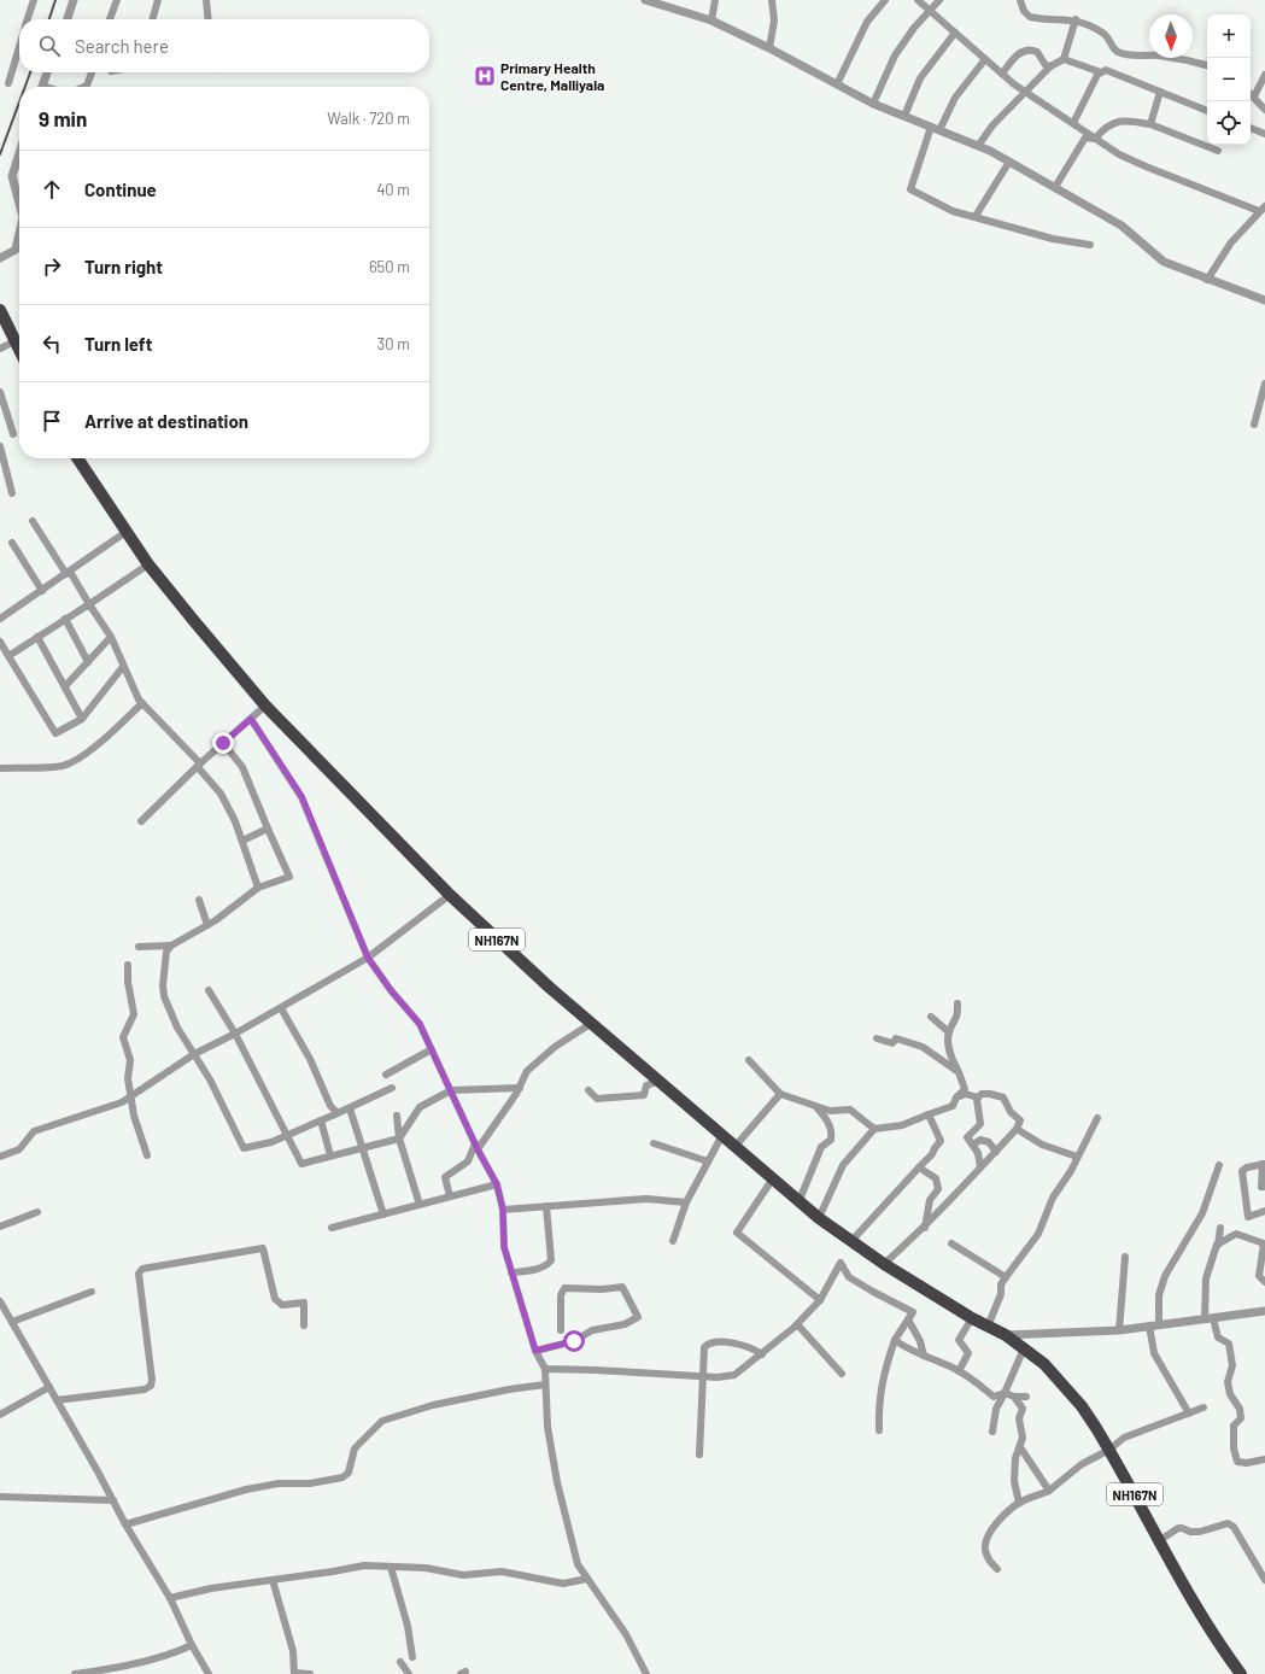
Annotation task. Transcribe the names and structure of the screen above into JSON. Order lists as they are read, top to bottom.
{
  "streets": {
    "highway": ["NH167N"]
  },
  "places": {
    "hospital": ["Primary Health Centre, Malliyala"]
  },
  "north": "bottom",
  "page": {
    "map_buttons": ["+", "−"],
    "search": "Search here",
    "heading": ["9 min", "Walk · 720 m"],
    "list": [
      ["Continue", "40 m"],
      ["Turn right", "650 m"],
      ["Turn left", "30 m"],
      "Arrive at destination"
    ]
  }
}
